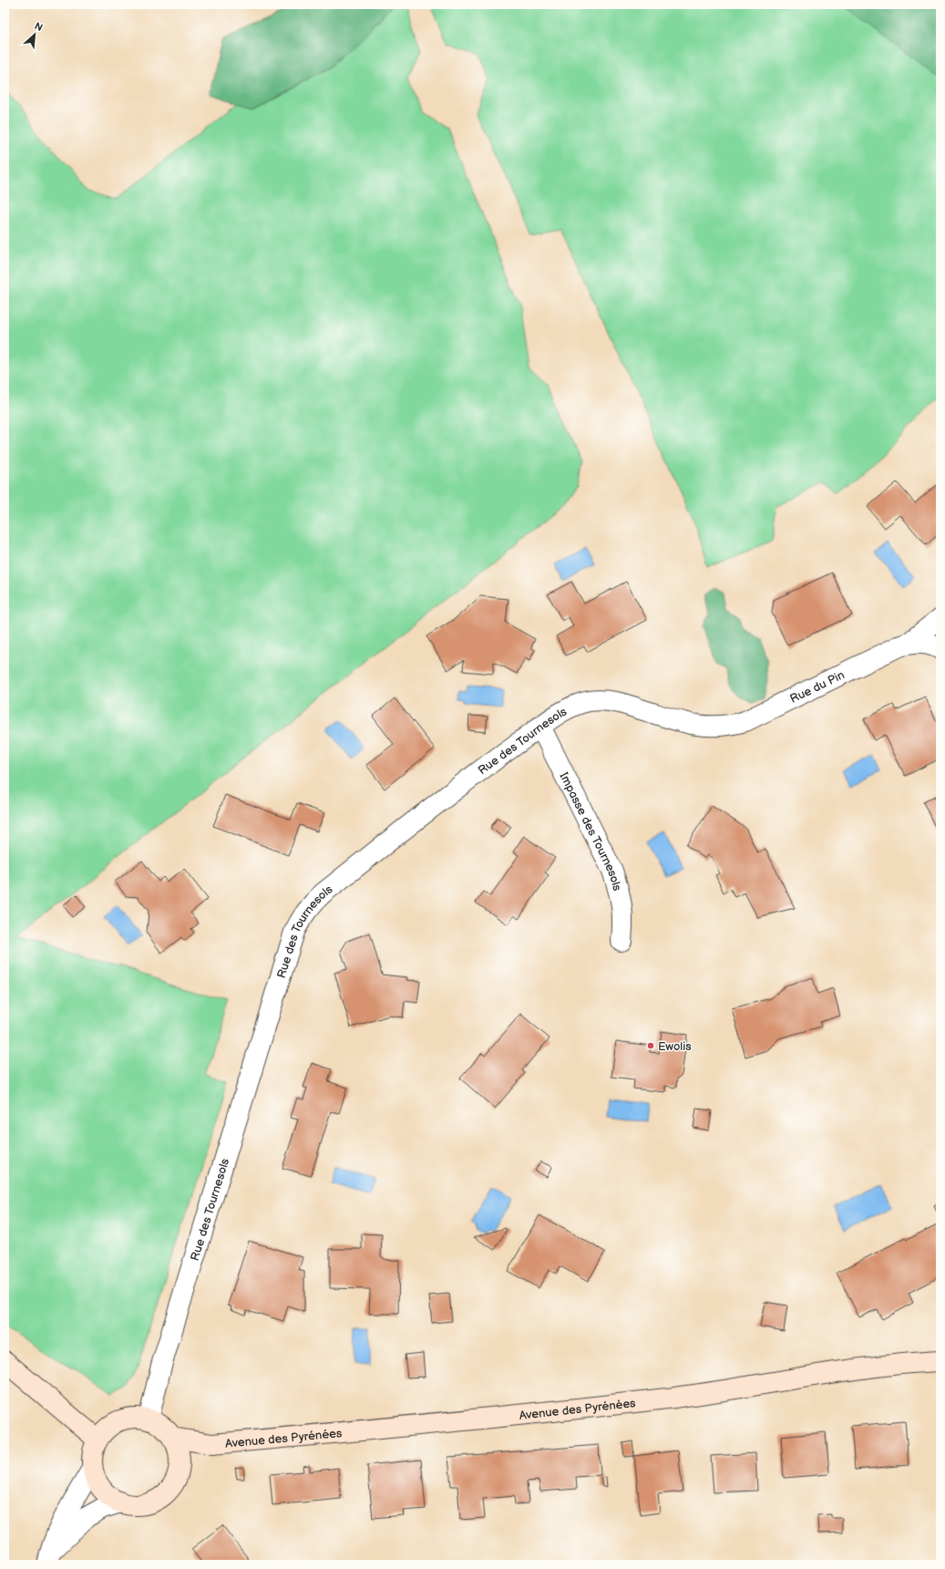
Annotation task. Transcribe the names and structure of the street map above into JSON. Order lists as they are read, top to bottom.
{
  "streets": {
    "street": [
      "Rue du Pin",
      "Rue des Tournesols",
      "Impasse des Tournesols",
      "Avenue des Pyrénées"
    ]
  },
  "crossings": [
    ["Rue du Pin", "Rue des Tournesols"],
    ["Rue des Tournesols", "Impasse des Tournesols"],
    ["Rue des Tournesols", "Avenue des Pyrénées"]
  ],
  "places": ["Ewolis"],
  "north": "top right"
}
